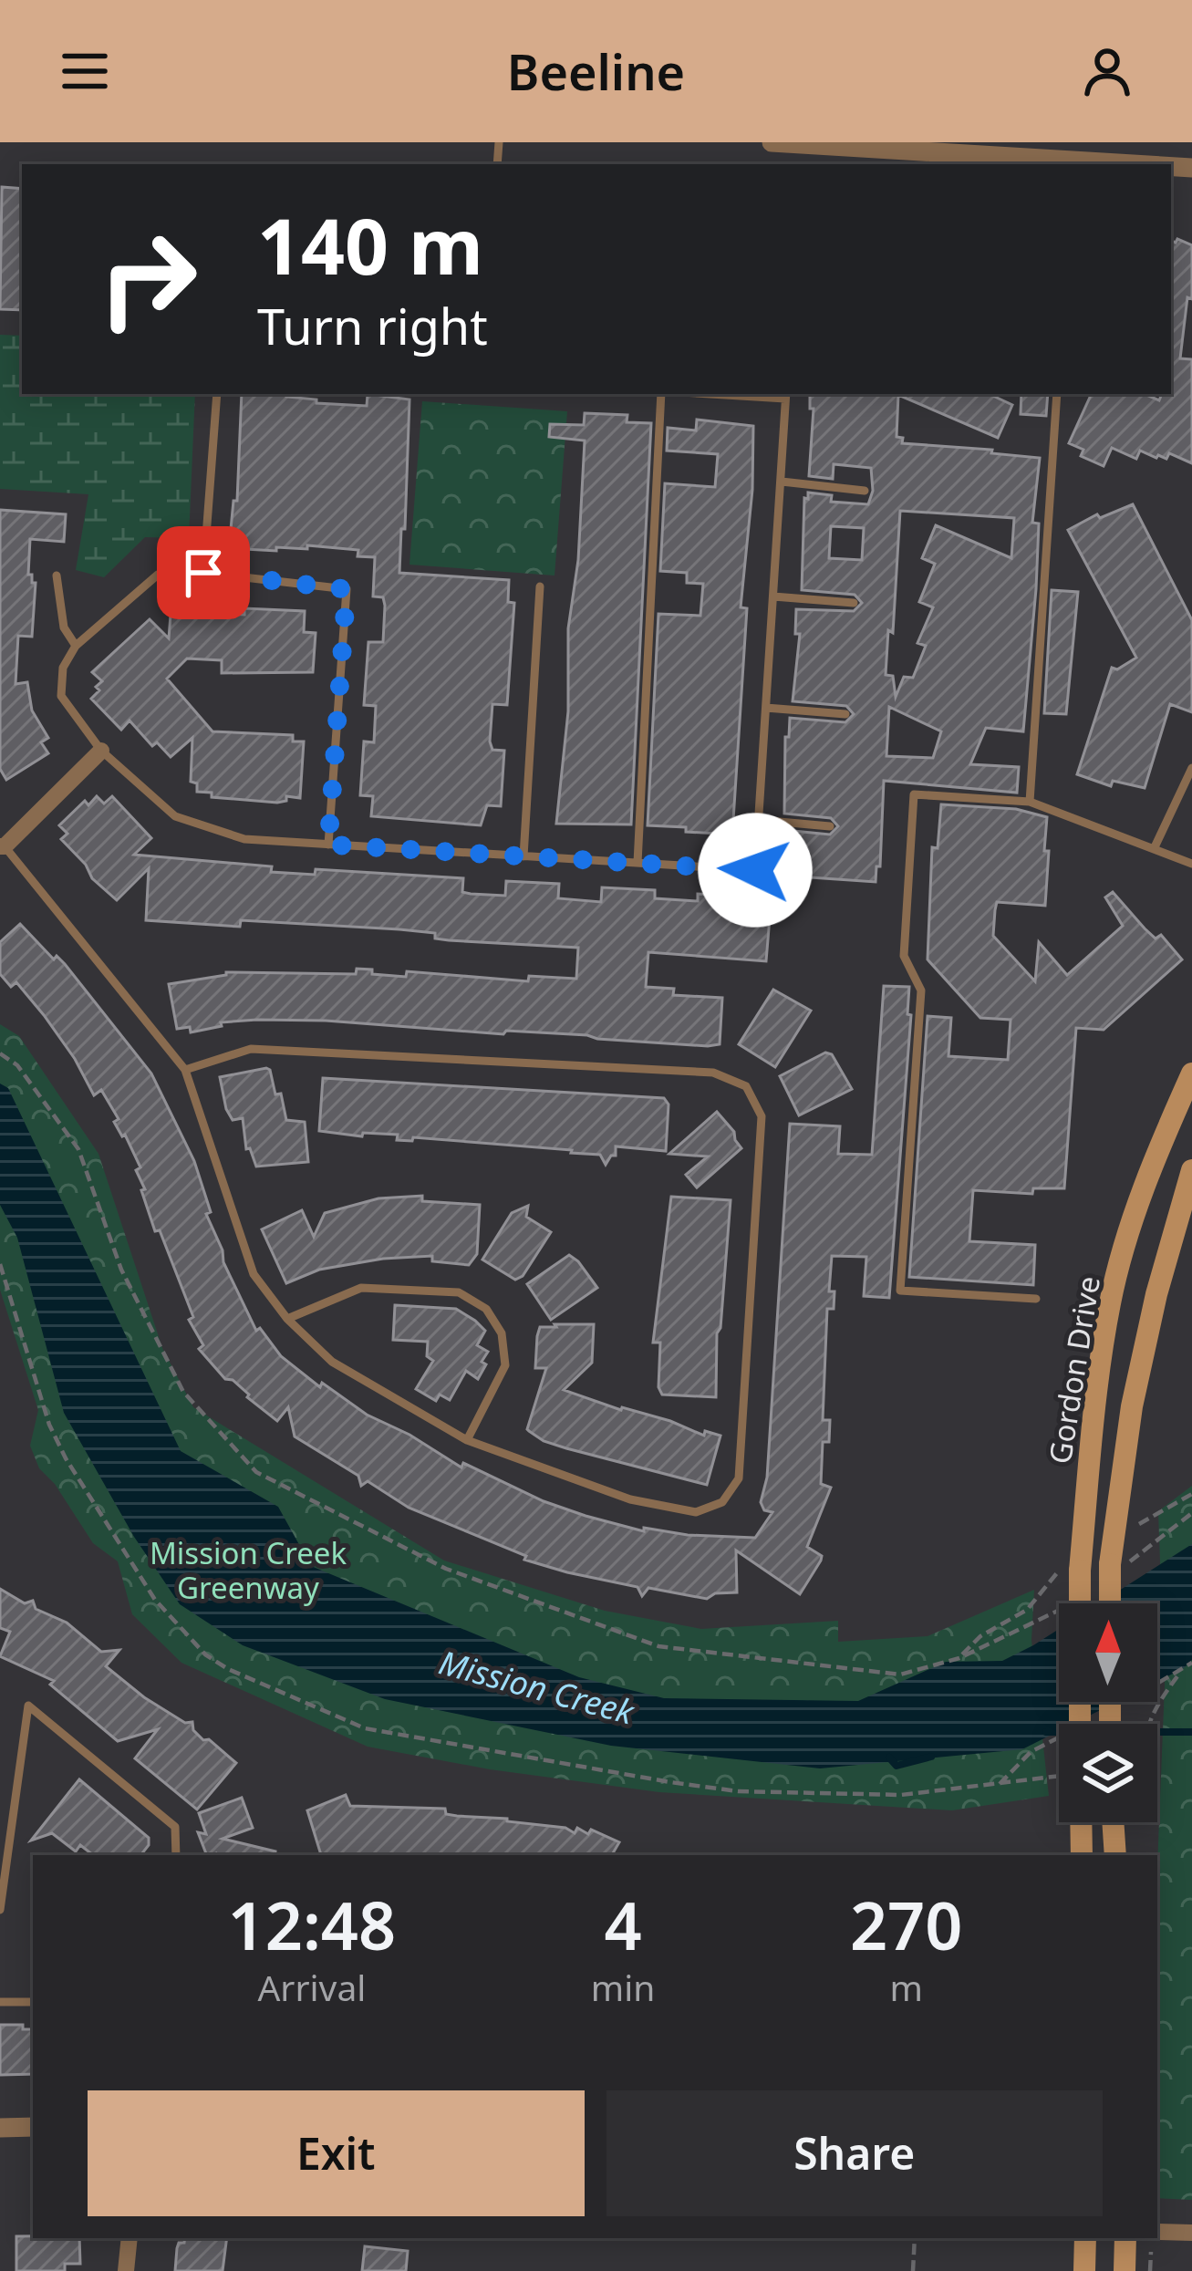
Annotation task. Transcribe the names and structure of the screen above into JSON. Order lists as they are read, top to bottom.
{
  "streets": {
    "main road": ["Gordon Drive"]
  },
  "water": ["Mission Creek"],
  "parks": ["Mission Creek Greenway"],
  "north": "top",
  "page": {
    "header": "Beeline",
    "turn": ["140 m", "Turn right"],
    "eta": [
      "12:48",
      "Arrival",
      "4",
      "min",
      "270",
      "m"
    ],
    "buttons": ["Exit", "Share"]
  }
}
